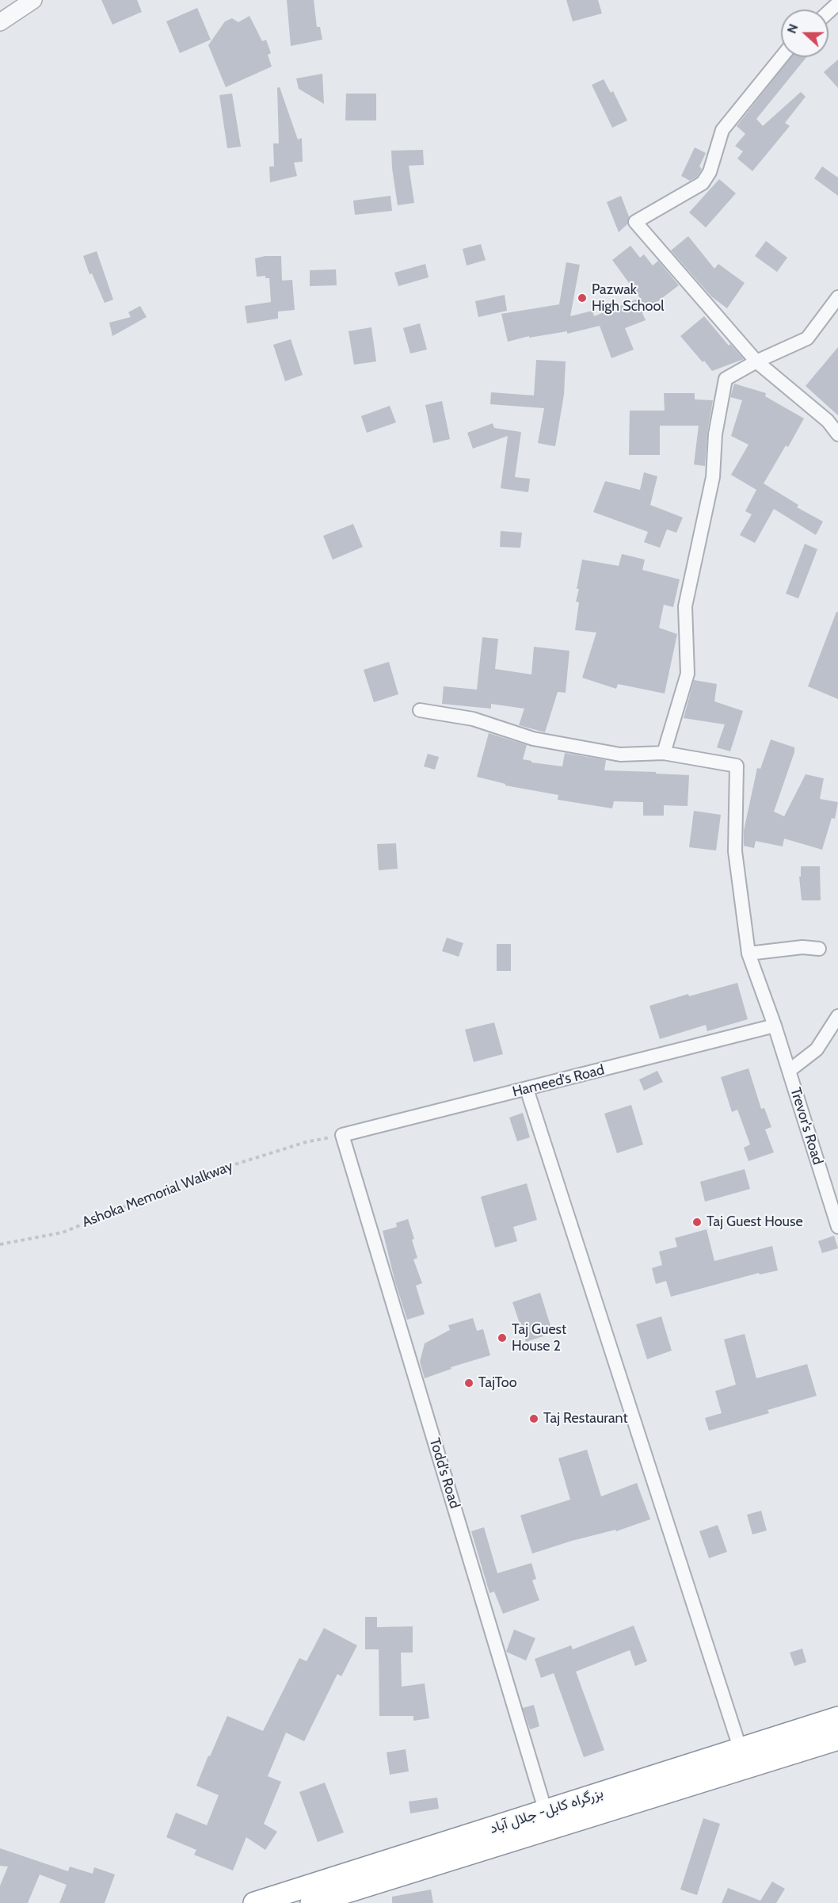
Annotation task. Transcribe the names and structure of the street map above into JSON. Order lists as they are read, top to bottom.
{
  "streets": {
    "highway": ["بزرگراه کابل- جلال آباد"],
    "street": ["Hameed's Road", "Trevor's Road", "Todd's Road"],
    "path": ["Ashoka Memorial Walkway"]
  },
  "crossings": [
    ["Hameed's Road", "Trevor's Road"],
    ["Hameed's Road", "Ashoka Memorial Walkway"],
    ["Hameed's Road", "Todd's Road"],
    ["Ashoka Memorial Walkway", "Todd's Road"],
    ["Todd's Road", "بزرگراه کابل- جلال آباد"]
  ],
  "places": [
    "Pazwak High School",
    "Taj Guest House",
    "Taj Guest House 2",
    "TajToo",
    "Taj Restaurant"
  ],
  "north": "left"
}
